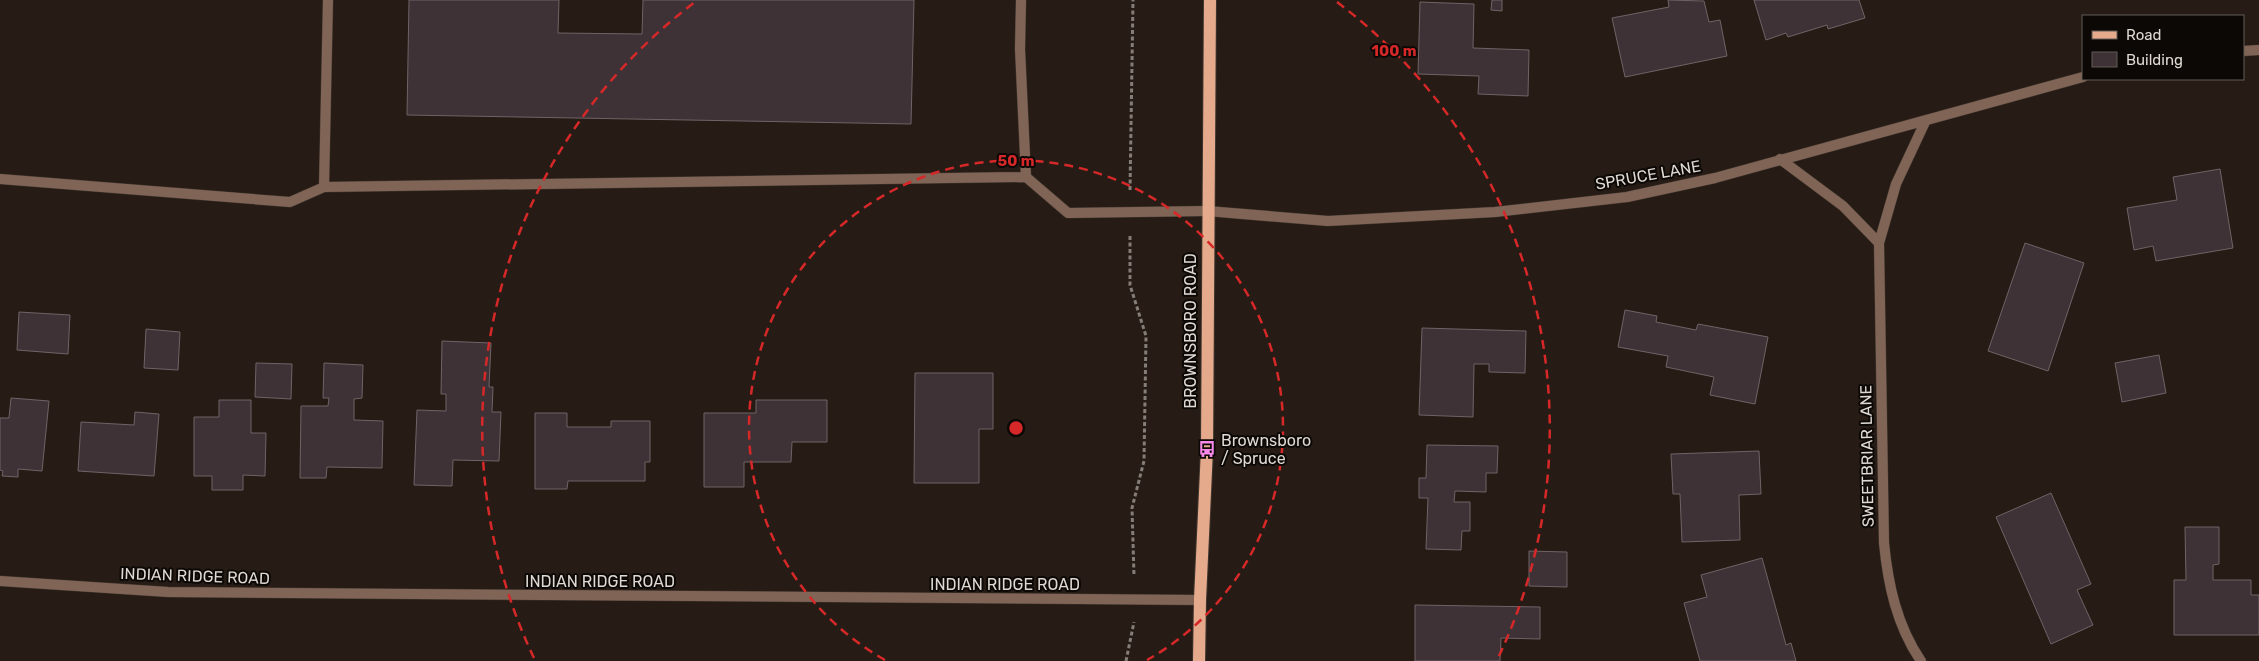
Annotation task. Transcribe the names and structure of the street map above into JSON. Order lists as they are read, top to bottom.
{
  "streets": {
    "main road": ["BROWNSBORO ROAD"],
    "street": ["SPRUCE LANE", "SWEETBRIAR LANE", "INDIAN RIDGE ROAD"]
  },
  "crossings": [
    ["SPRUCE LANE", "BROWNSBORO ROAD"],
    ["SPRUCE LANE", "SWEETBRIAR LANE"],
    ["BROWNSBORO ROAD", "INDIAN RIDGE ROAD"]
  ],
  "places": {
    "bus stop": ["Brownsboro / Spruce"]
  },
  "legend": ["Road", "Building"],
  "rings": ["100 m", "50 m"]
}
